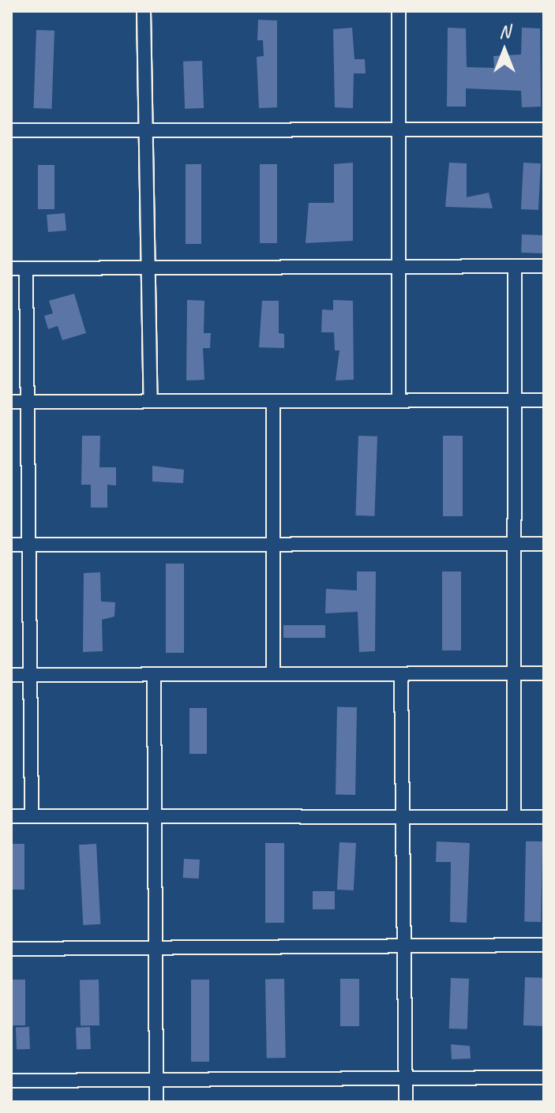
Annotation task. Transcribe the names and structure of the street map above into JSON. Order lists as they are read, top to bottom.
{
  "north": "top"
}
